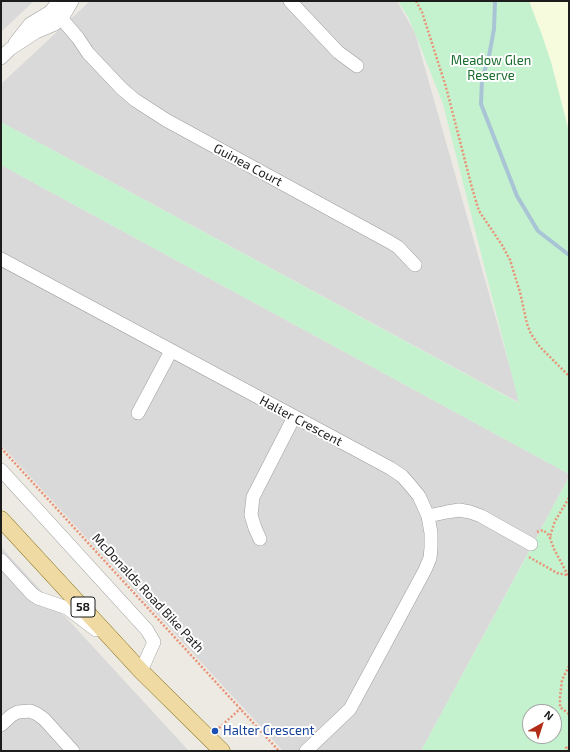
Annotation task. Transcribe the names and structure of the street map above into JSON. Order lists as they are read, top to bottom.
{
  "streets": {
    "main road": ["58"],
    "street": ["Guinea Court", "Halter Crescent"],
    "path": ["McDonalds Road Bike Path"]
  },
  "parks": ["Meadow Glen Reserve"],
  "places": ["Halter Crescent"],
  "north": "top right"
}
